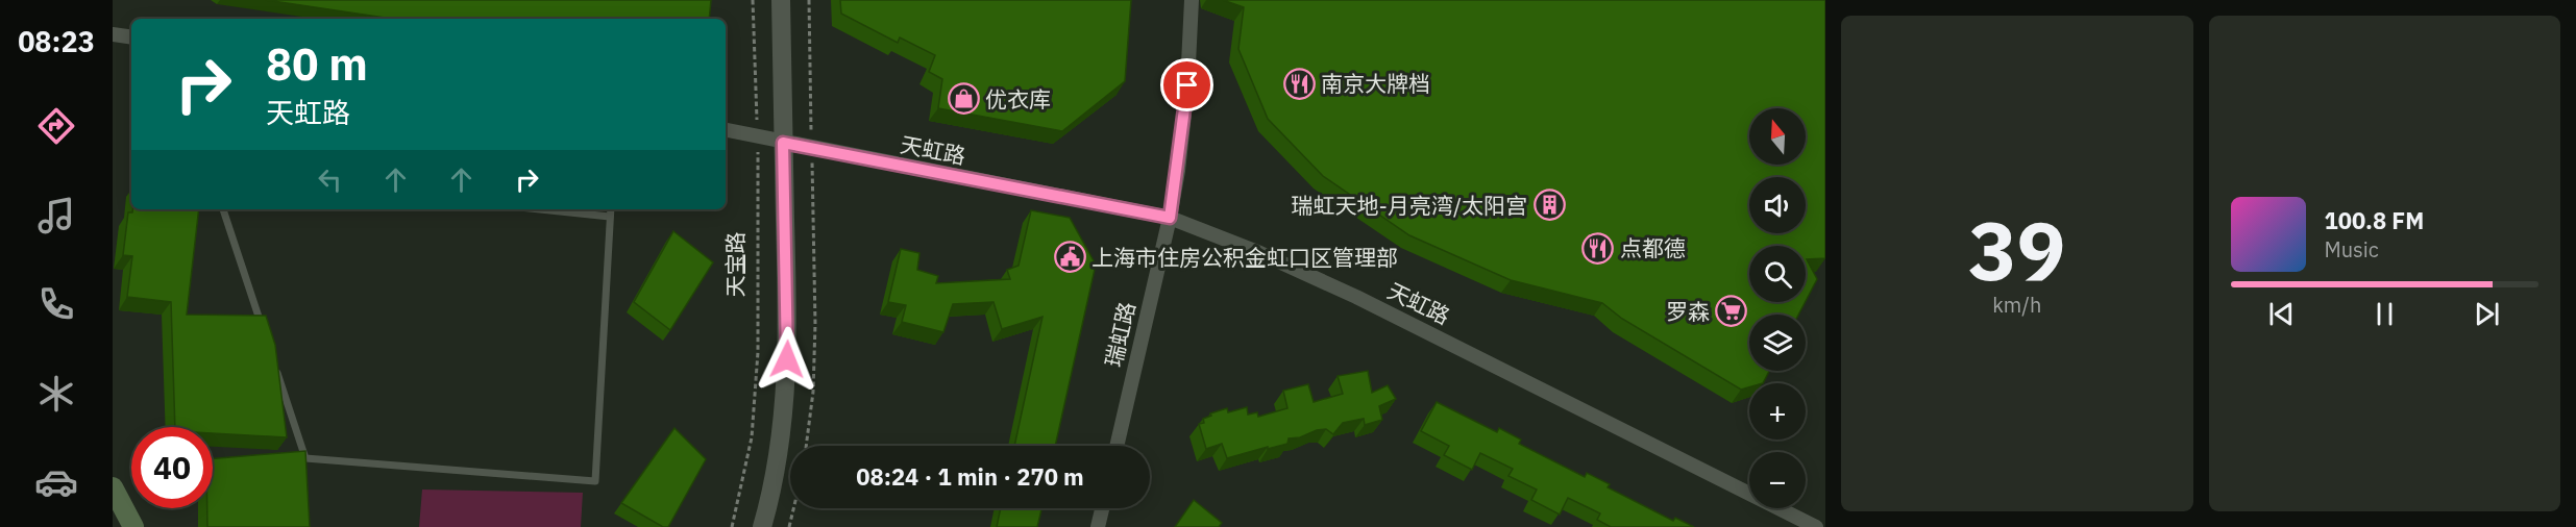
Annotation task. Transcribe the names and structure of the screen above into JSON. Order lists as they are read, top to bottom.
{
  "streets": {
    "street": ["天虹路", "瑞虹路"],
    "path": ["天宝路"]
  },
  "crossings": [
    ["天虹路", "天宝路"],
    ["天虹路", "瑞虹路"]
  ],
  "places": {
    "restaurant": ["南京大牌档", "点都德"],
    "shop": ["优衣库"],
    "building": ["瑞虹天地-月亮湾/太阳宫"],
    "public building": ["上海市住房公积金虹口区管理部"],
    "supermarket": ["罗森"]
  },
  "north": "top",
  "page": {
    "tabs": "08:23",
    "tile": ["39", "km/h"],
    "turn": ["80 m", "天虹路"],
    "map_buttons": ["+", "−"],
    "song": ["100.8 FM", "Music"],
    "limit": "40",
    "trip": "08:24 · 1 min · 270 m"
  }
}
